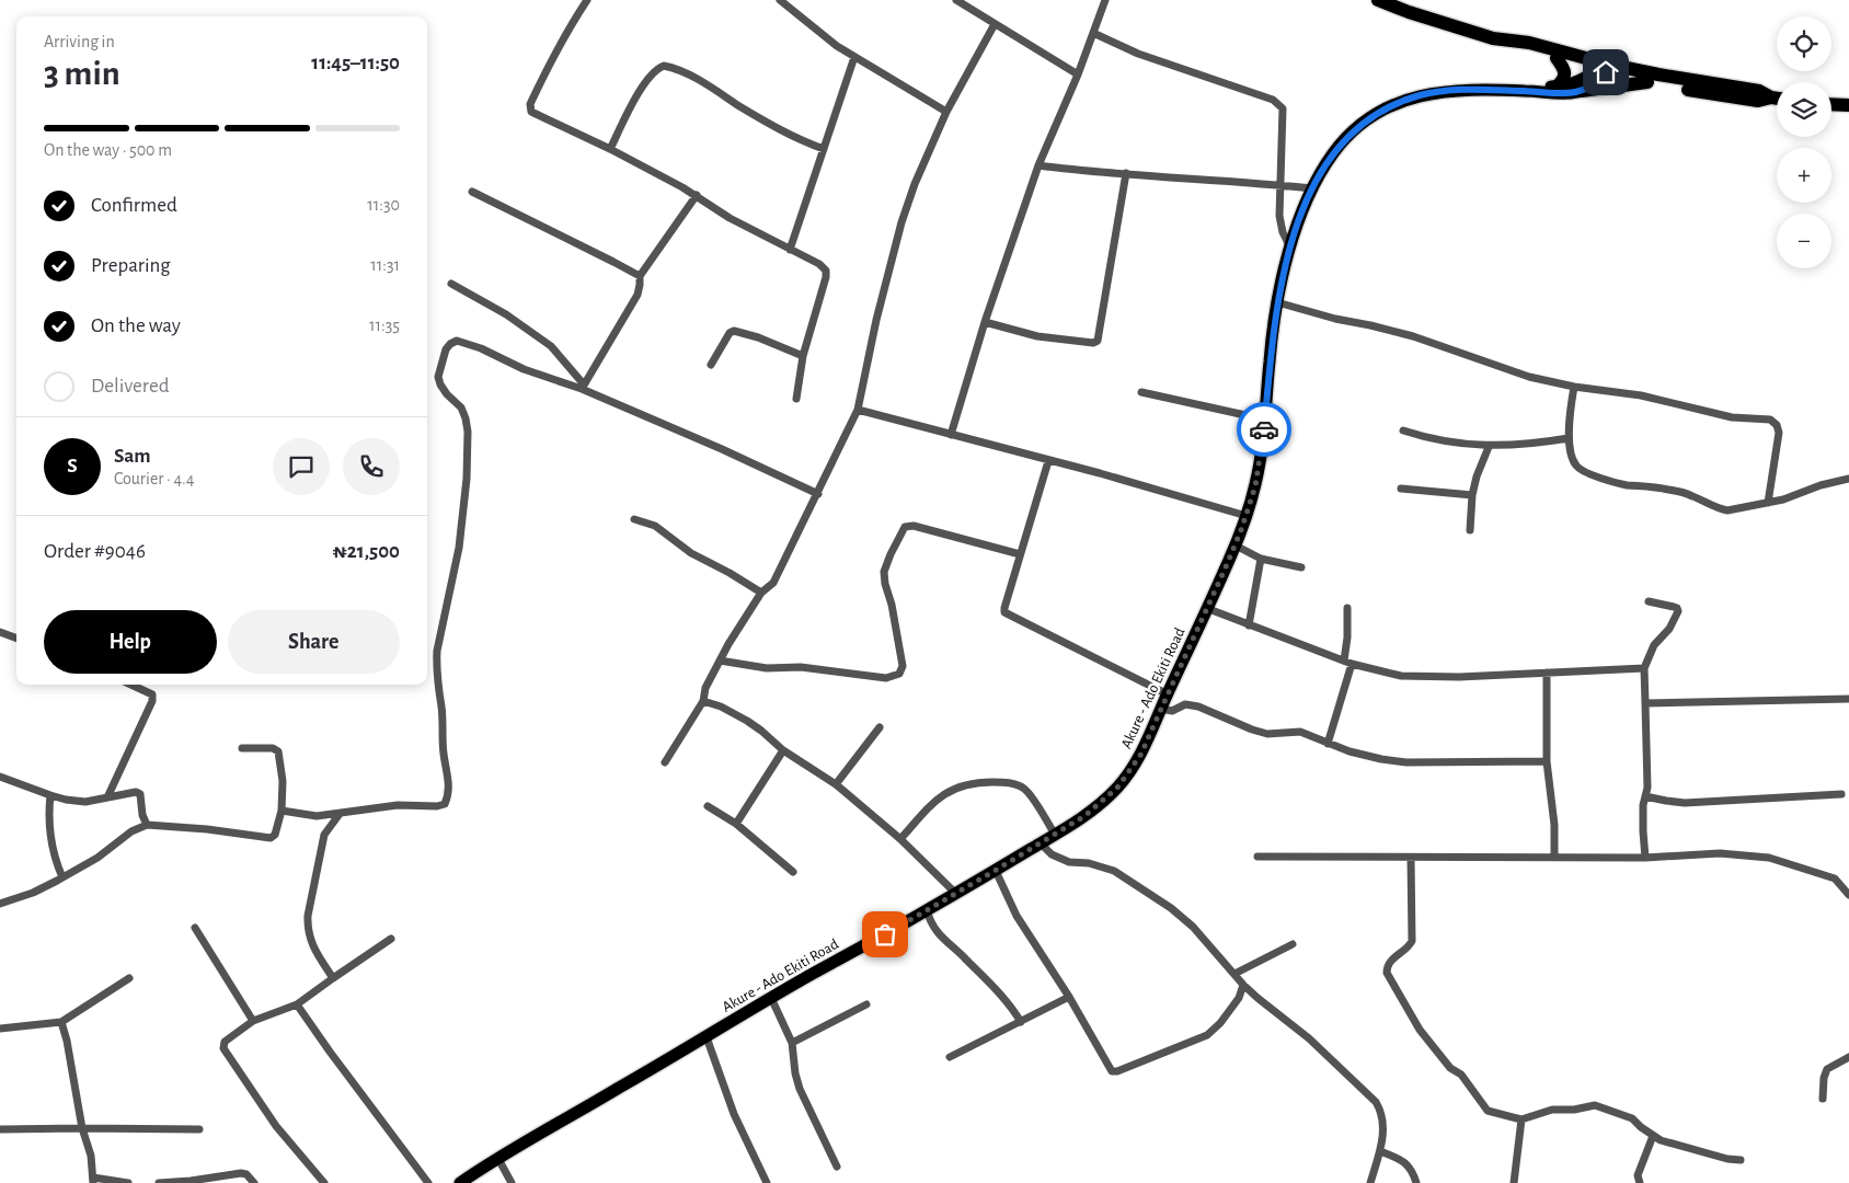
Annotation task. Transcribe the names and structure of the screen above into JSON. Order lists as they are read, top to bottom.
{
  "streets": {
    "main road": ["Akure - Ado Ekiti Road"]
  },
  "page": {
    "map_buttons": ["+", "−"],
    "heading": ["3 min", "Arriving in", "11:45–11:50"],
    "panel": [
      "Sam",
      "Courier · 4.4",
      "Order #9046",
      "₦21,500"
    ],
    "bar": "On the way · 500 m",
    "list": [
      ["Confirmed", "11:30"],
      ["Preparing", "11:31"],
      ["On the way", "11:35"],
      "Delivered"
    ],
    "round": "S",
    "buttons": ["Help", "Share"]
  }
}
